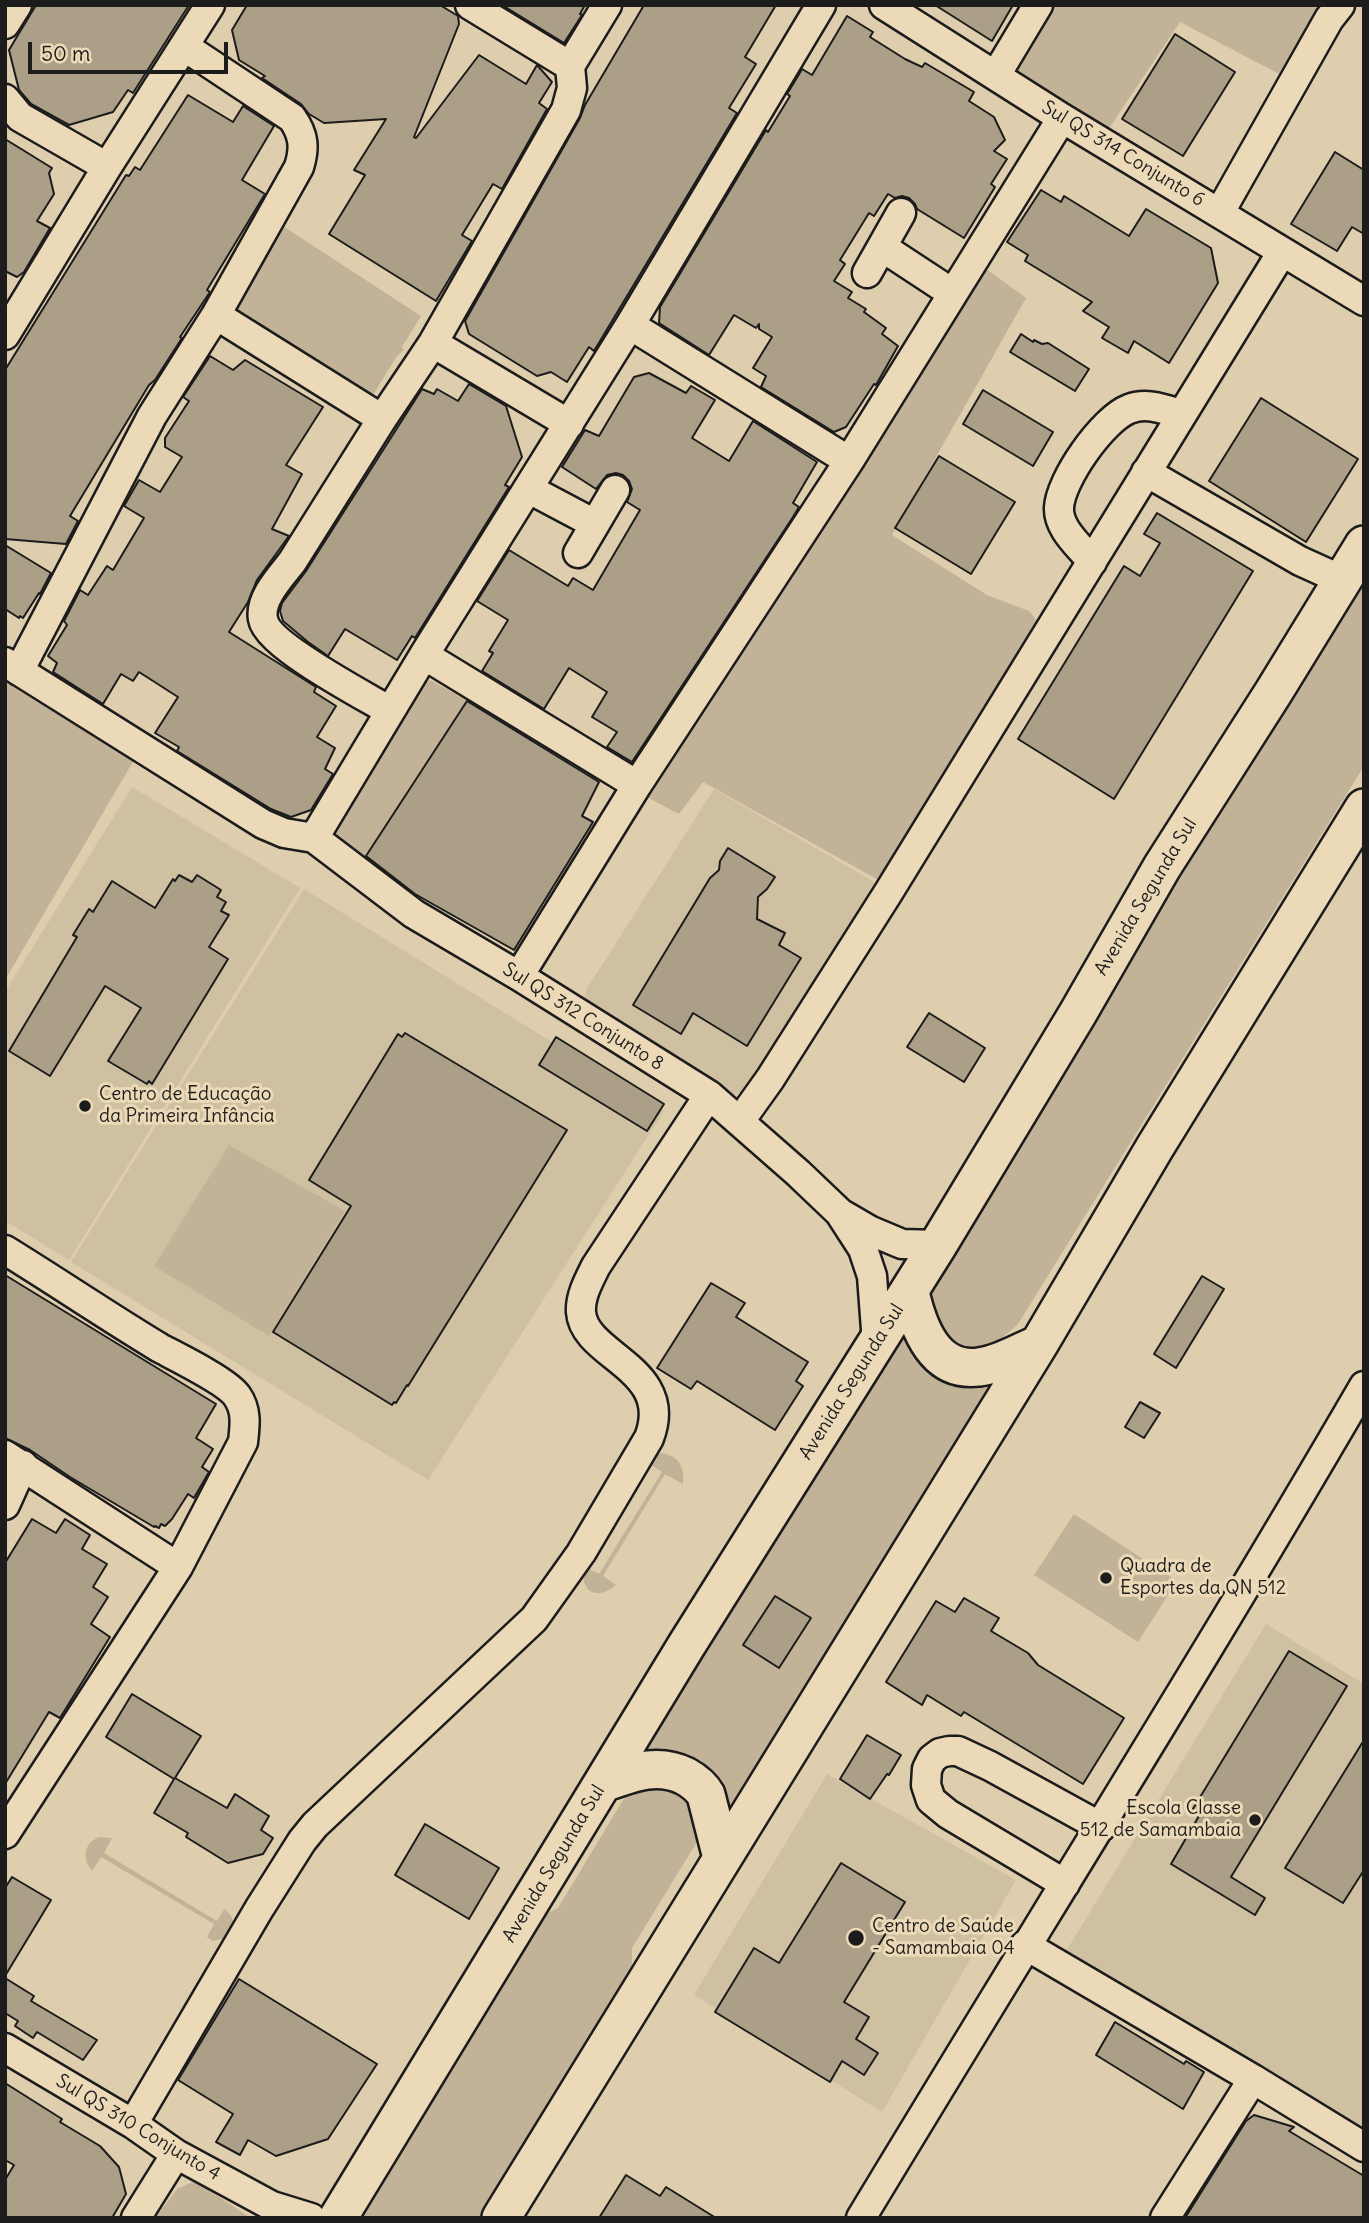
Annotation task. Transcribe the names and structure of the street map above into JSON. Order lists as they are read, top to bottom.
{
  "streets": {
    "main road": ["Avenida Segunda Sul"],
    "street": ["Sul QS 314 Conjunto 6", "Sul QS 312 Conjunto 8", "Sul QS 310 Conjunto 4"]
  },
  "crossings": [
    ["Avenida Segunda Sul", "Sul QS 312 Conjunto 8"]
  ],
  "places": [
    "Centro de Educação da Primeira Infância",
    "Quadra de Esportes da QN 512",
    "Escola Classe 512 de Samambaia",
    "Centro de Saúde - Samambaia 04"
  ],
  "scale_bar": "50 m"
}
